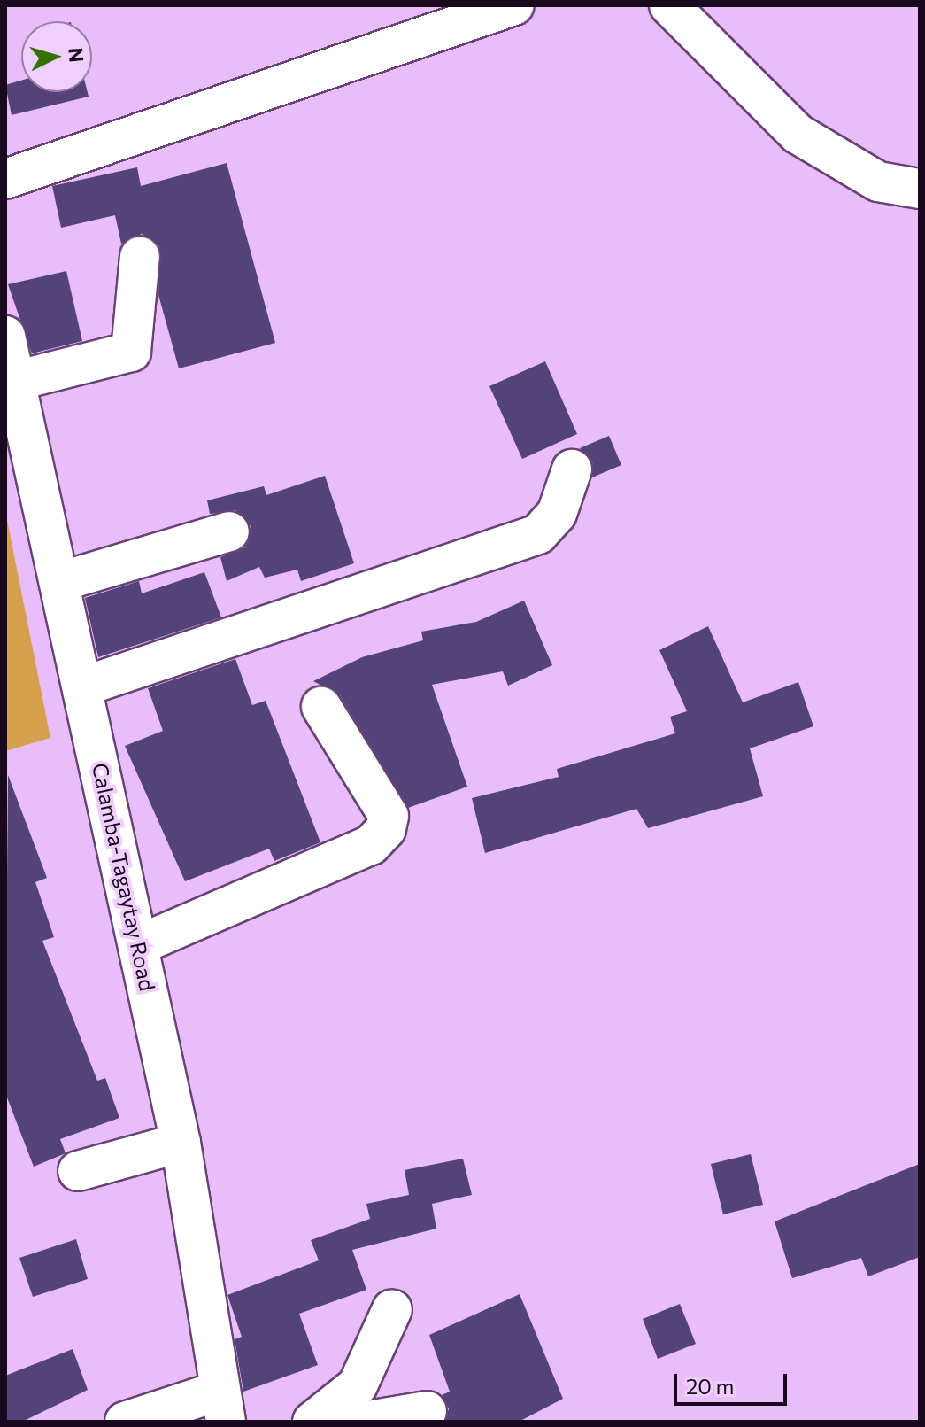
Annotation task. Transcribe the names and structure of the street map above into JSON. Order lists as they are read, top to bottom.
{
  "streets": {
    "street": ["Calamba-Tagaytay Road"]
  },
  "scale_bar": "20 m",
  "north": "right"
}
